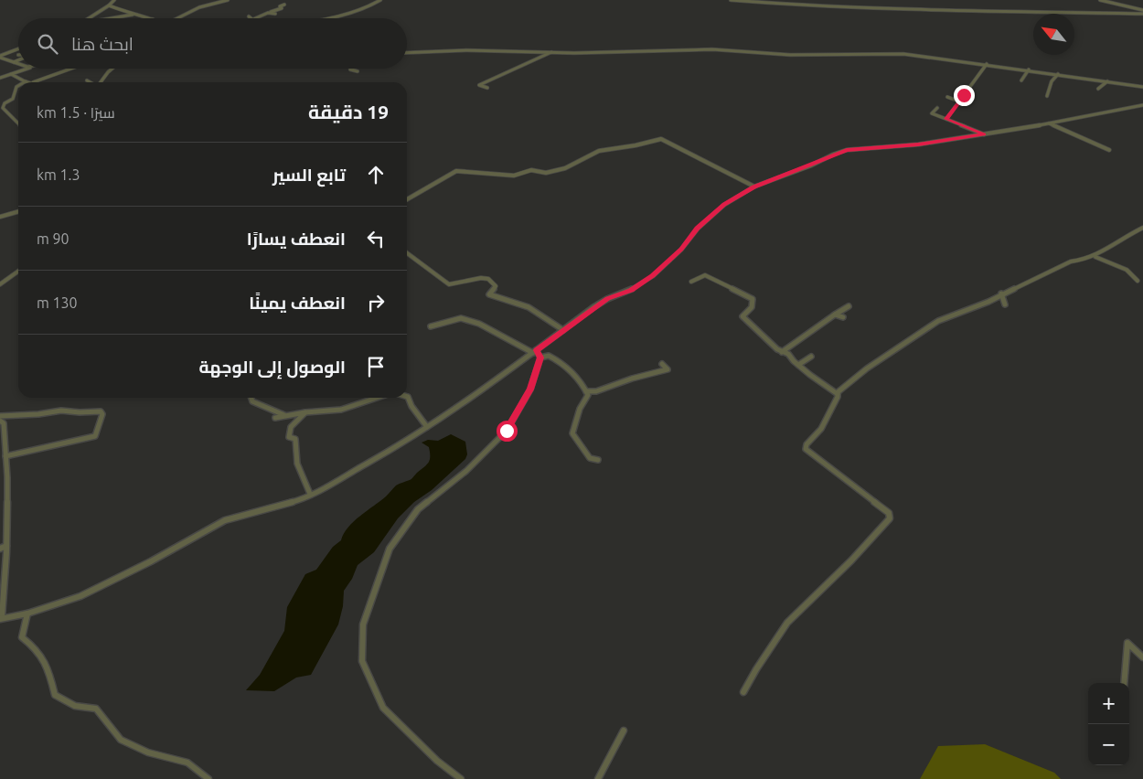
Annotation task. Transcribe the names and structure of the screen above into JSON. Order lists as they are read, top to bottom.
{
  "north": "top left",
  "page": {
    "search": "ابحث هنا",
    "heading": ["19 دقيقة", "سيرًا · 1.5 km"],
    "list": [
      ["تابع السير", "1.3 km"],
      ["انعطف يسارًا", "90 m"],
      ["انعطف يمينًا", "130 m"],
      "الوصول إلى الوجهة"
    ],
    "map_buttons": ["+", "−"]
  }
}
